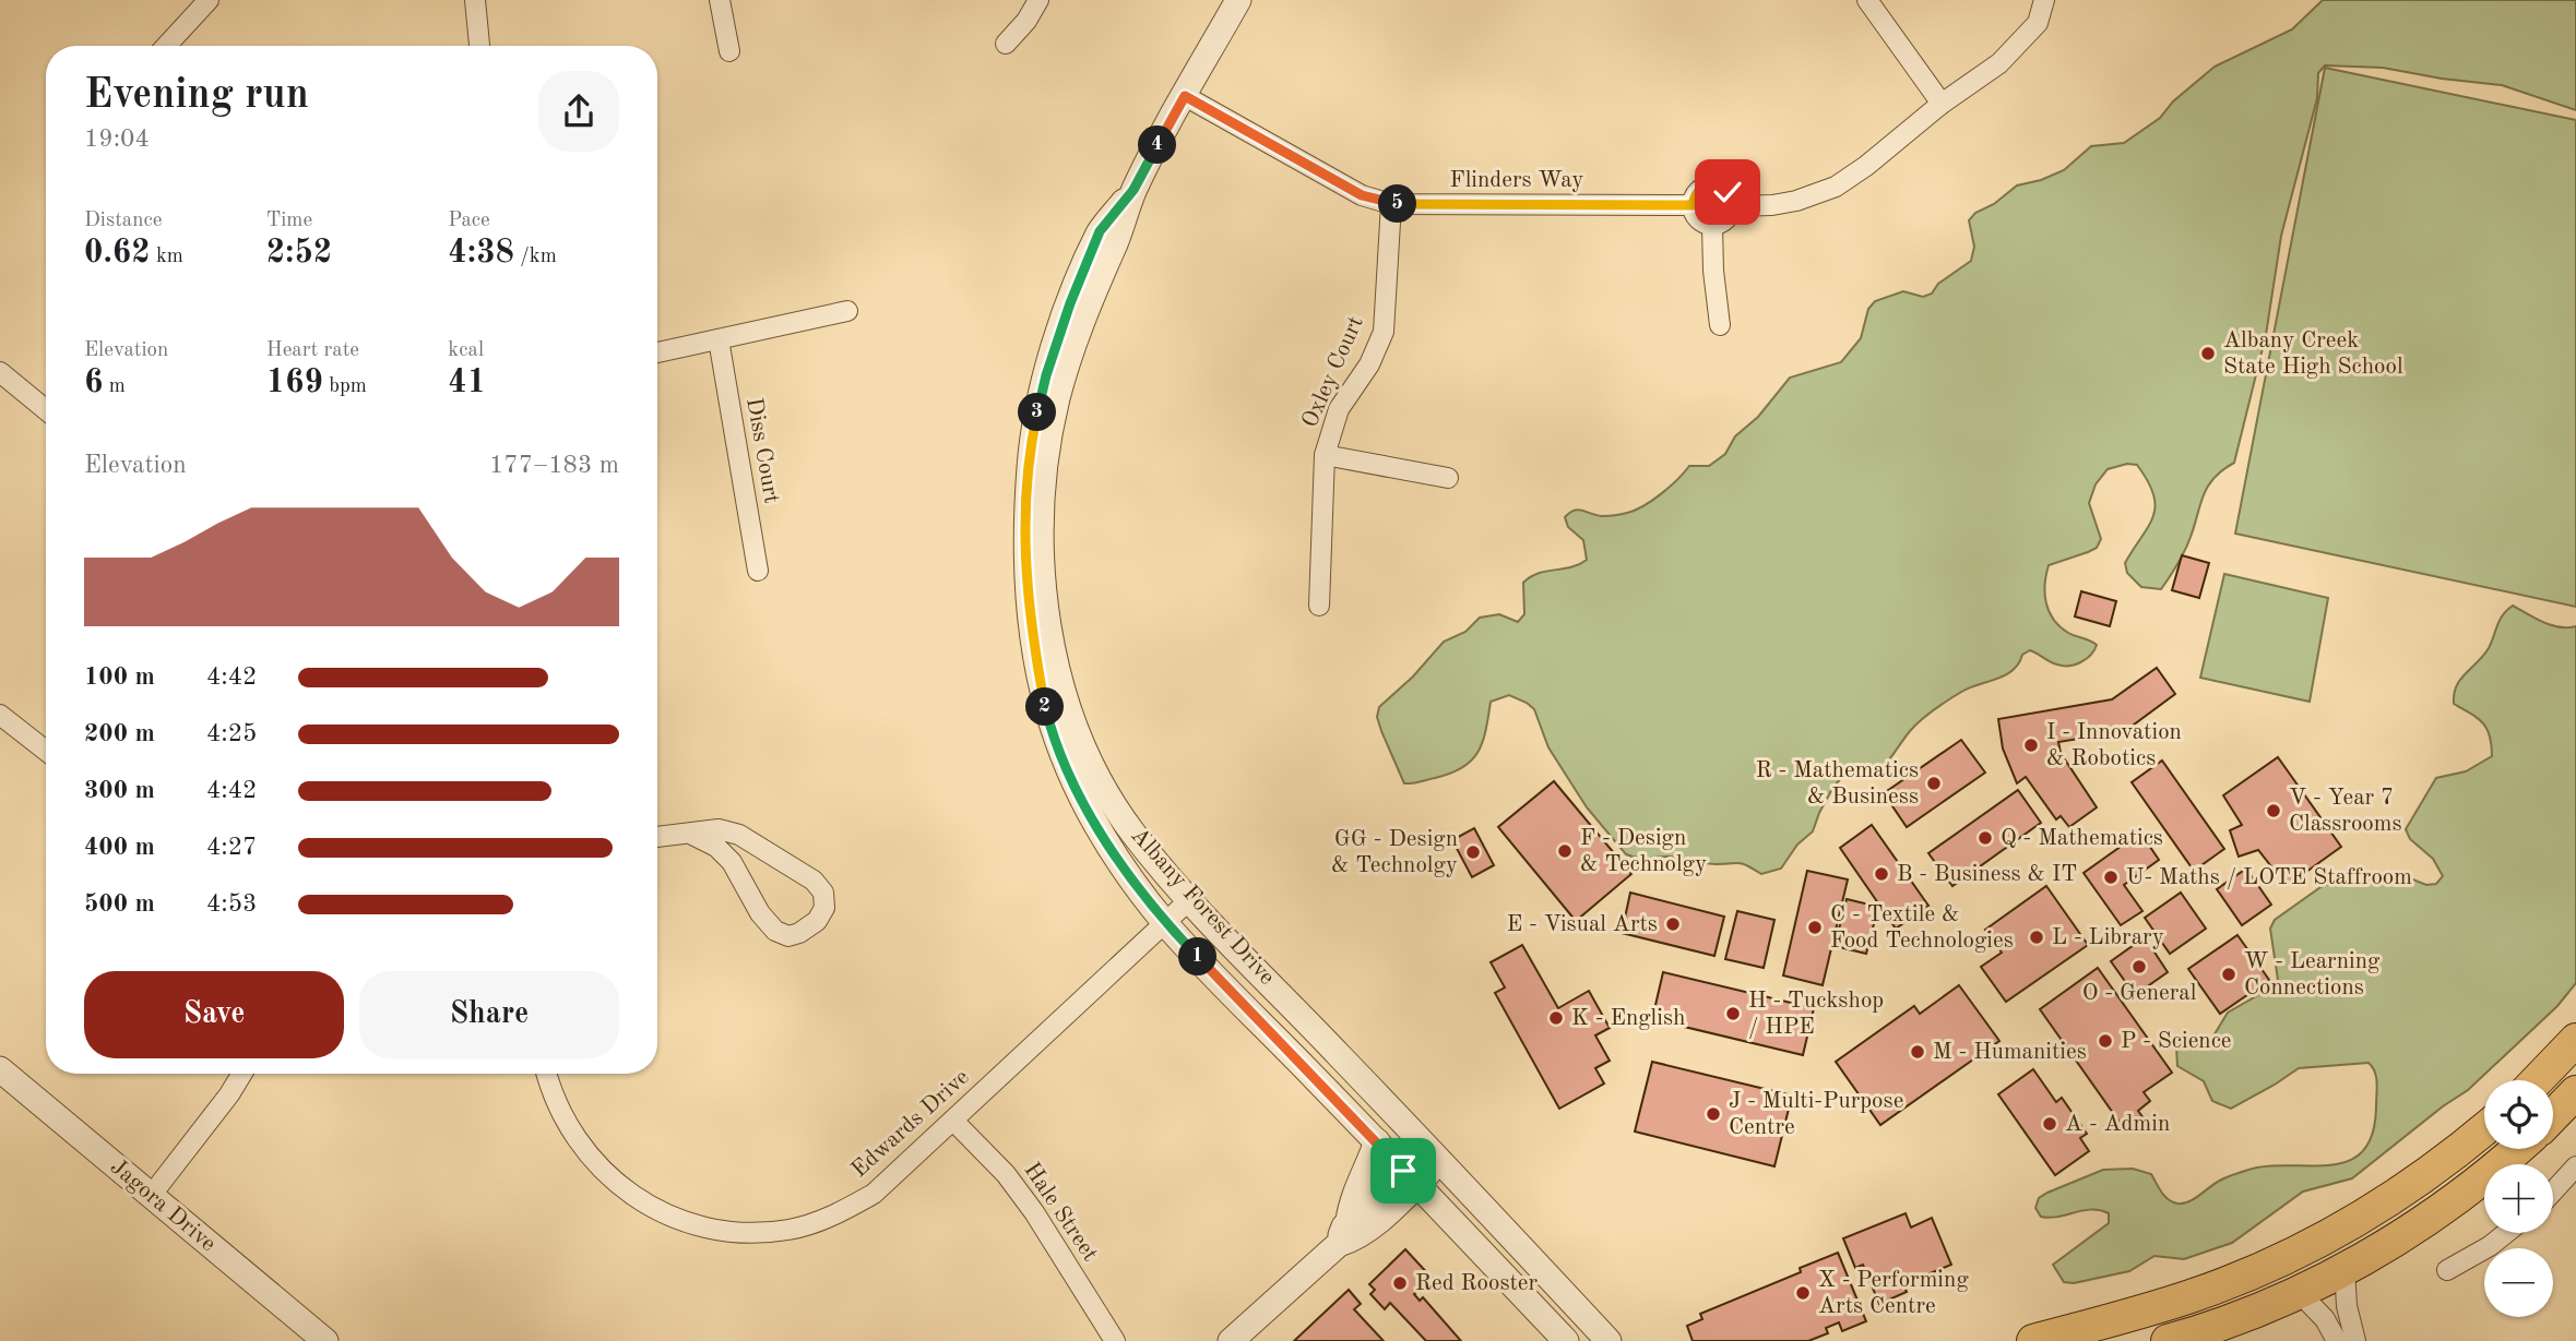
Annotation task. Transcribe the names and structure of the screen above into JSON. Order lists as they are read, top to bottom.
{
  "streets": {
    "street": [
      "Flinders Way",
      "Oxley Court",
      "Diss Court",
      "Albany Forest Drive",
      "Edwards Drive",
      "Jagora Drive",
      "Hale Street"
    ]
  },
  "crossings": [
    ["Flinders Way", "Oxley Court"],
    ["Flinders Way", "Albany Forest Drive"],
    ["Albany Forest Drive", "Edwards Drive"],
    ["Edwards Drive", "Hale Street"]
  ],
  "places": [
    "Albany Creek State High School",
    "I - Innovation & Robotics",
    "R - Mathematics & Business",
    "V - Year 7 Classrooms",
    "Q - Mathematics",
    "F - Design & Technolgy",
    "GG - Design & Technolgy",
    "B - Business & IT",
    "U- Maths / LOTE Staffroom",
    "E - Visual Arts",
    "C - Textile & Food Technologies",
    "L - Library",
    "O - General",
    "W - Learning Connections",
    "H - Tuckshop / HPE",
    "K - English",
    "P - Science",
    "M - Humanities",
    "J - Multi-Purpose Centre",
    "A - Admin",
    "Red Rooster",
    "X - Performing Arts Centre"
  ],
  "page": {
    "heading": ["Evening run", "19:04"],
    "pins": [
      "4",
      "5",
      "3",
      "2",
      "1"
    ],
    "stats": [
      ["Distance", "0.62 km"],
      ["Time", "2:52"],
      ["Pace", "4:38 /km"],
      ["Elevation", "6 m"],
      ["Heart rate", "169 bpm"],
      ["kcal", "41"]
    ],
    "chart": ["Elevation", "177–183 m"],
    "list": [
      {
        "name": "100 m",
        "note": "4:42"
      },
      {
        "name": "200 m",
        "note": "4:25"
      },
      {
        "name": "300 m",
        "note": "4:42"
      },
      {
        "name": "400 m",
        "note": "4:27"
      },
      {
        "name": "500 m",
        "note": "4:53"
      }
    ],
    "buttons": ["Save", "Share"],
    "map_buttons": ["+", "−"]
  }
}
